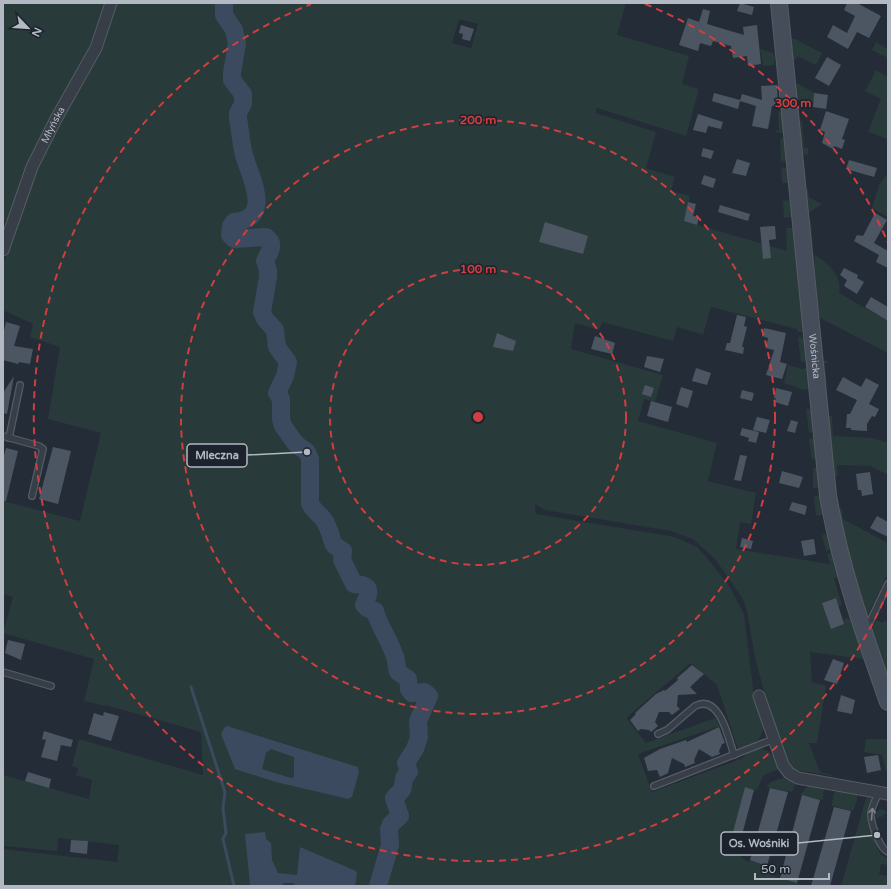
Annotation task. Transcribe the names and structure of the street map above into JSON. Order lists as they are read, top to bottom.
{
  "streets": {
    "street": ["Młyńska", "Wośnicka"]
  },
  "places": ["Mleczna", "Os. Wośniki"],
  "scale_bar": "50 m",
  "north": "bottom right",
  "rings": ["300 m", "200 m", "100 m"]
}
